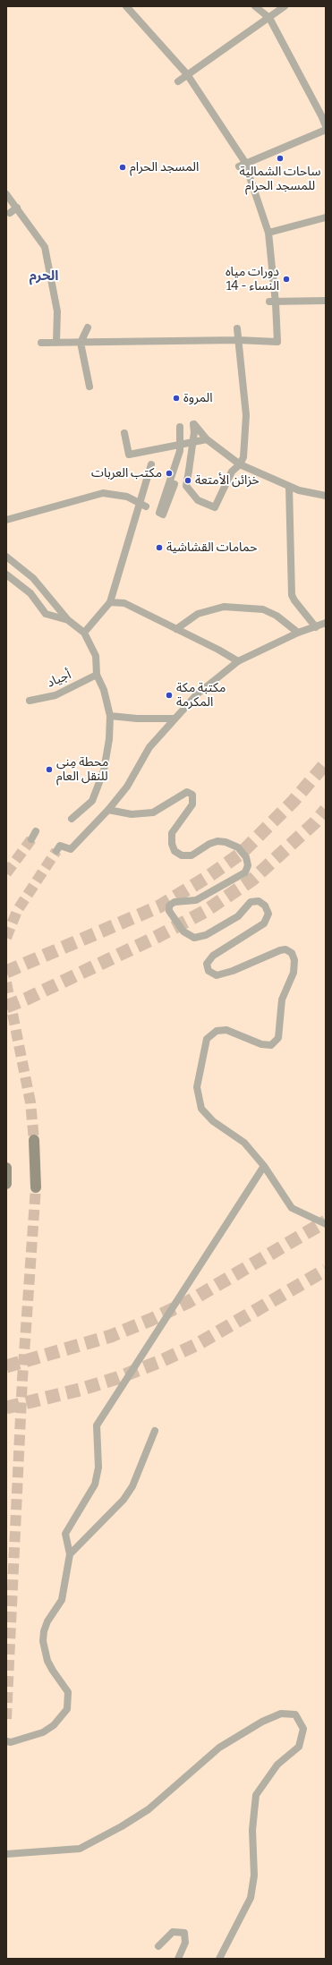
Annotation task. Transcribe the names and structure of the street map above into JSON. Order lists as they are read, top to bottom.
{
  "streets": {
    "street": ["أجياد"]
  },
  "districts": ["الحرم"],
  "places": [
    "ساحات الشمالية للمسجد الحرام",
    "المسجد الحرام",
    "دورات مياه النساء - 14",
    "المروة",
    "مكتب العربات",
    "خزائن الأمتعة",
    "حمامات القشاشية",
    "مكتبة مكة المكرمة",
    "محطة مِنى للنقل العام"
  ]
}
